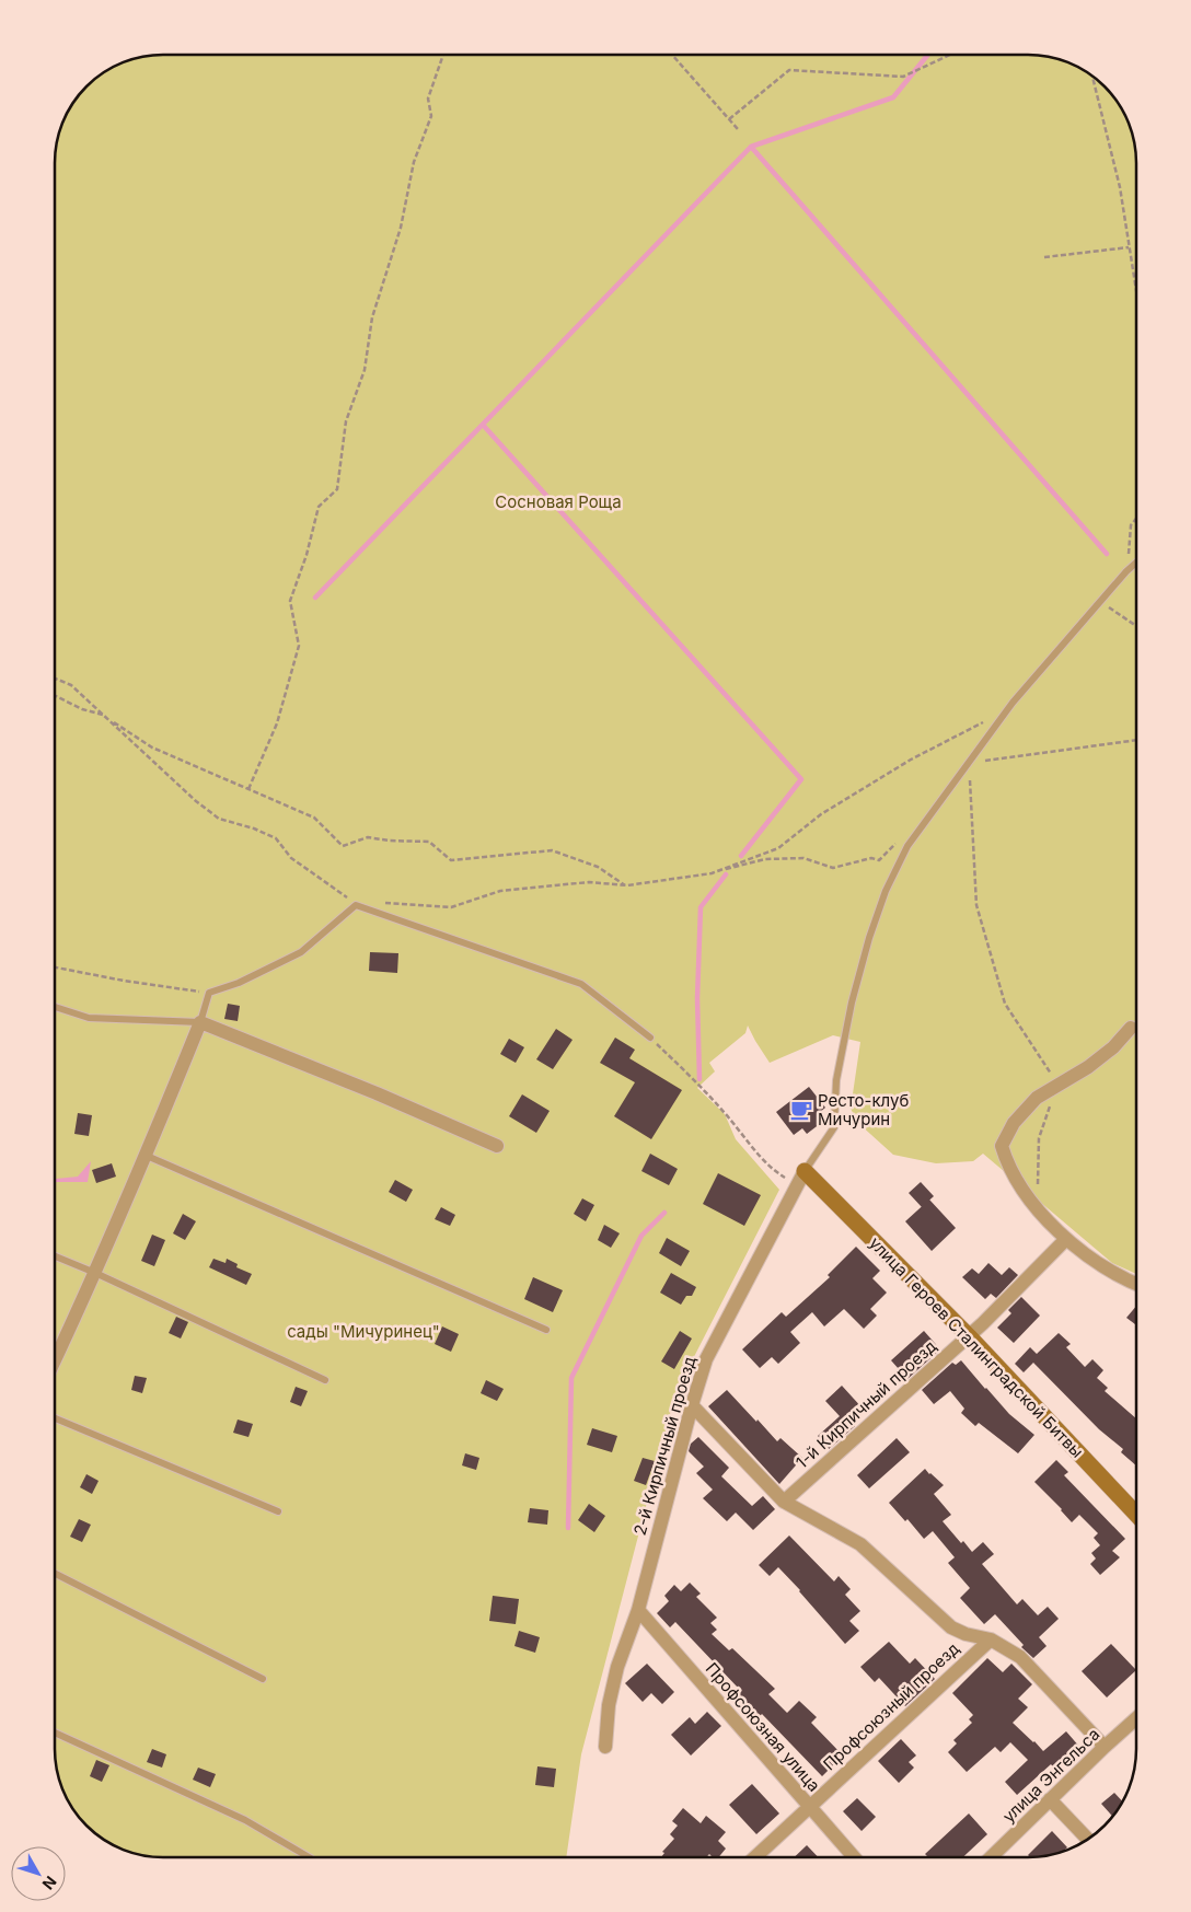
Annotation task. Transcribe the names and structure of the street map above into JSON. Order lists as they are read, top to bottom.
{
  "streets": {
    "street": [
      "улица Героев Сталинградской Битвы",
      "1-й Кирпичный проезд",
      "2-й Кирпичный проезд",
      "Профсоюзный проезд",
      "Профсоюзная улица",
      "улица Энгельса"
    ]
  },
  "crossings": [
    ["улица Героев Сталинградской Битвы", "1-й Кирпичный проезд"],
    ["улица Героев Сталинградской Битвы", "2-й Кирпичный проезд"],
    ["2-й Кирпичный проезд", "Профсоюзная улица"],
    ["Профсоюзный проезд", "Профсоюзная улица"]
  ],
  "parks": ["Сосновая Роща", "сады \"Мичуринец\""],
  "places": {
    "cafe": ["Ресто-клуб Мичурин"]
  },
  "north": "bottom right"
}
